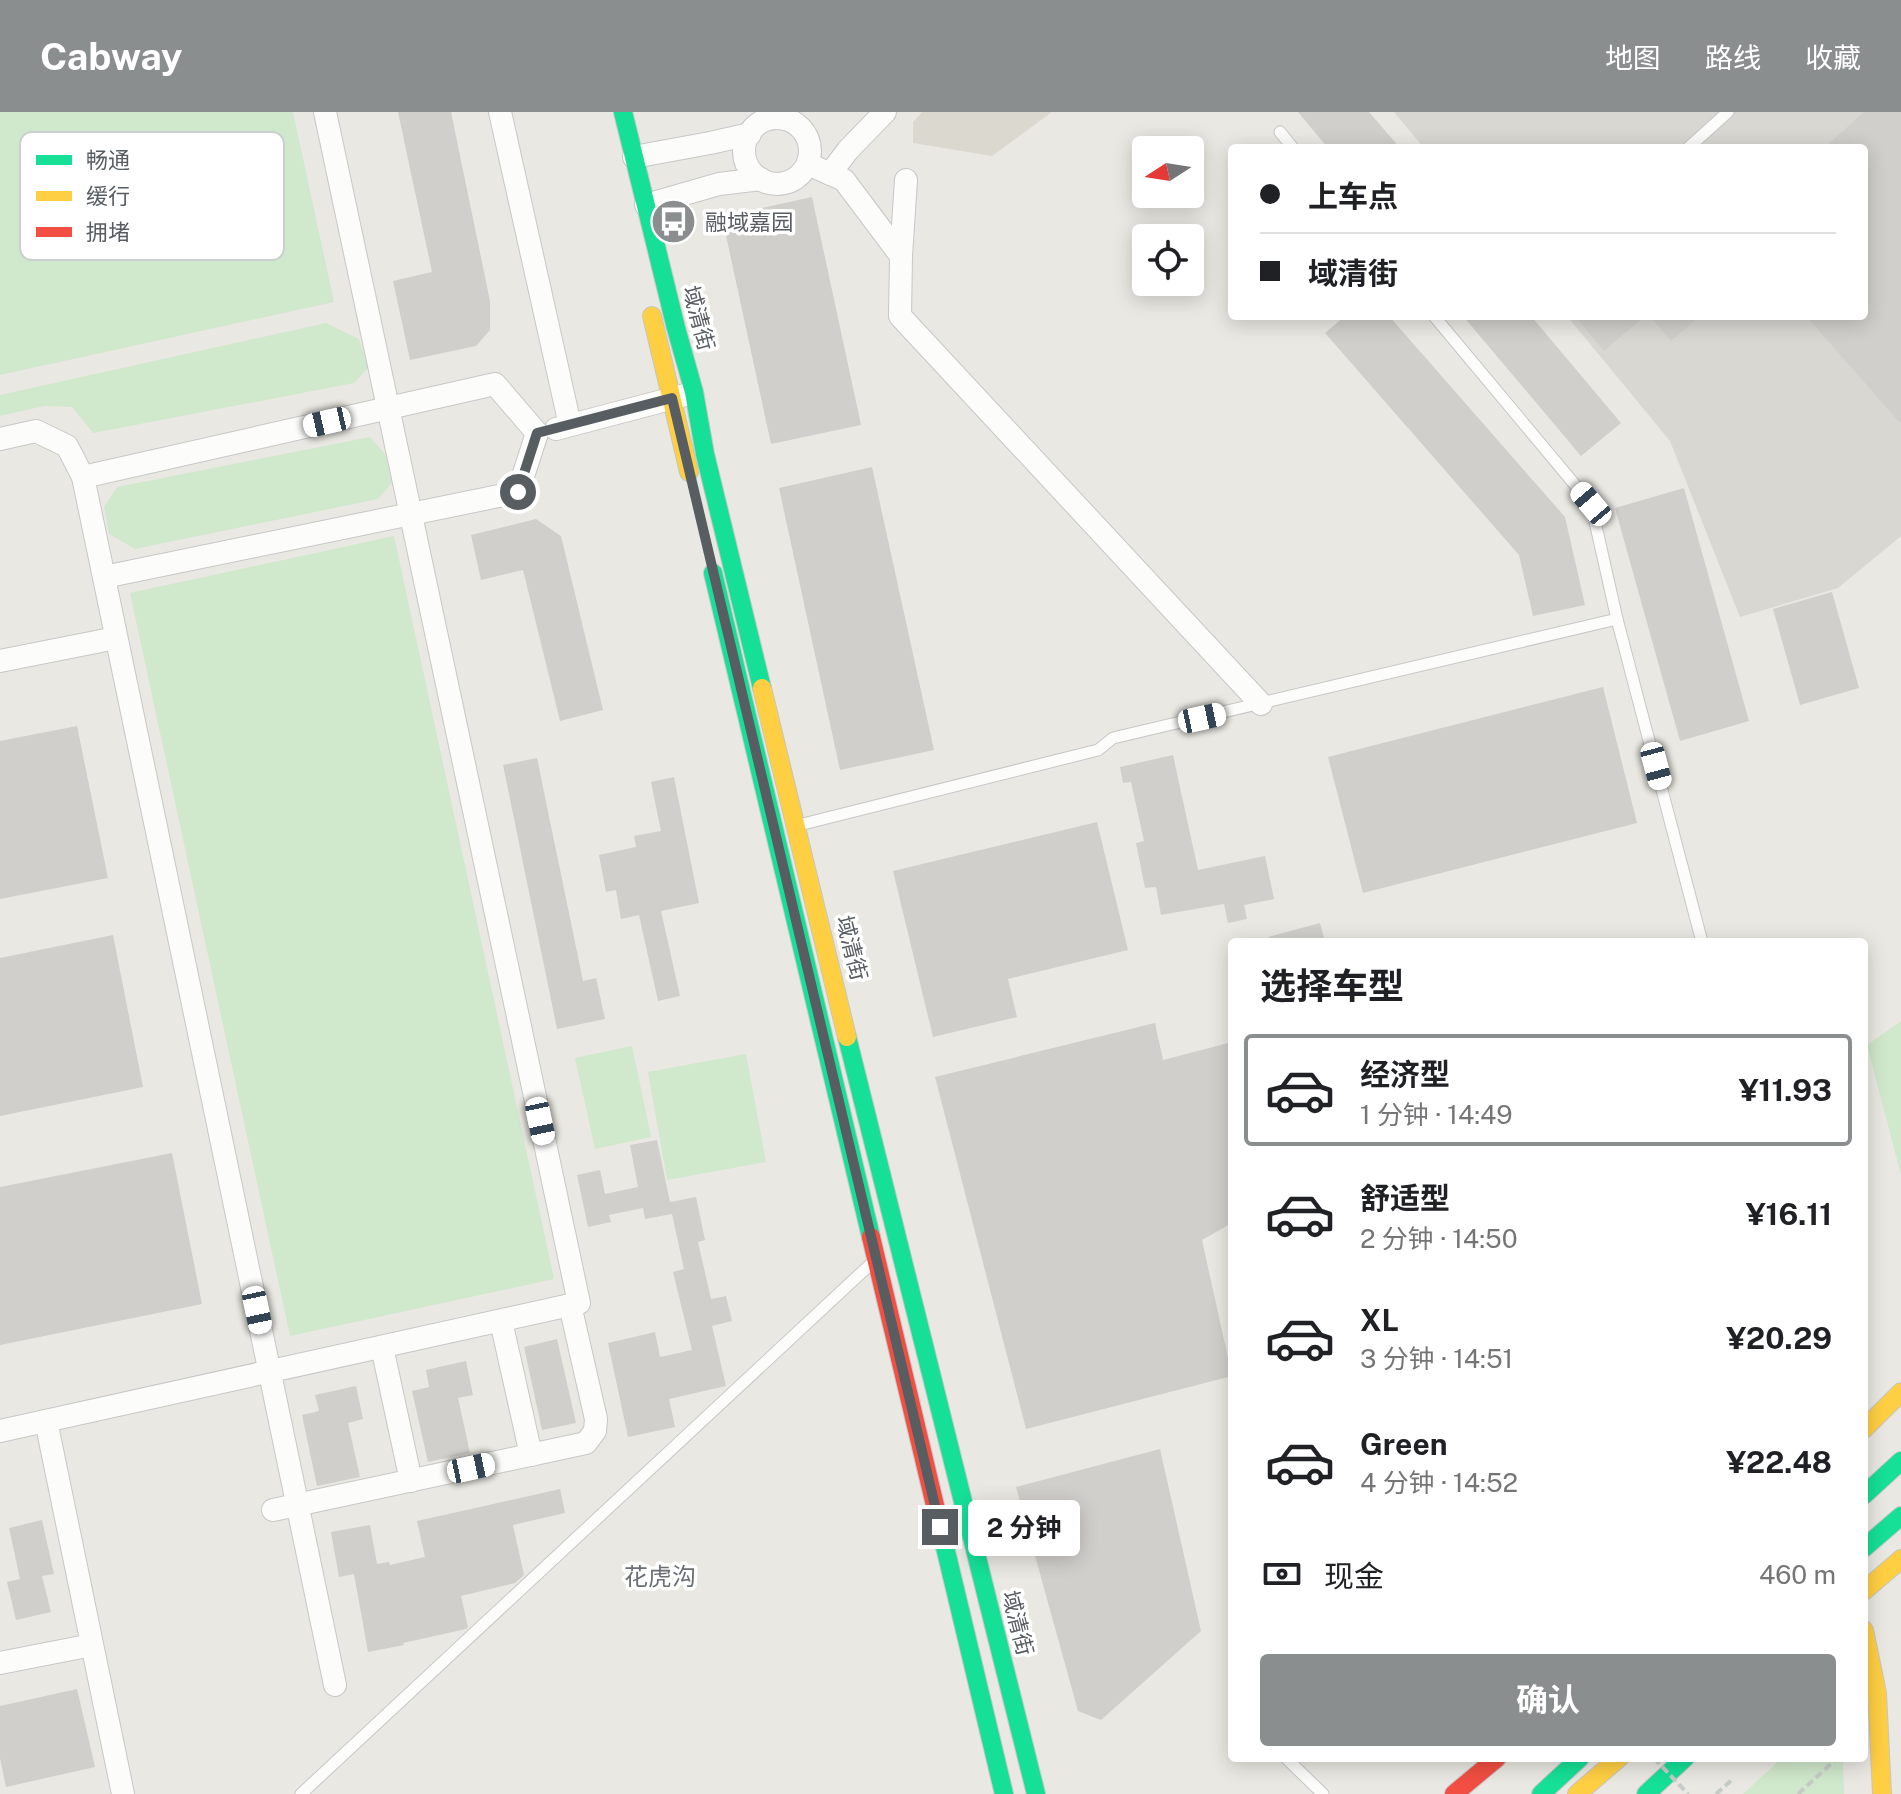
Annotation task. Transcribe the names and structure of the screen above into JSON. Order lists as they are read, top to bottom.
{
  "streets": {
    "main road": ["域清街"]
  },
  "districts": ["花虎沟"],
  "places": {
    "bus stop": ["融域嘉园"]
  },
  "legend": ["畅通", "缓行", "拥堵"],
  "north": "left",
  "page": {
    "header": "Cabway",
    "nav": ["地图", "路线", "收藏"],
    "banner": ["上车点", "域清街"],
    "heading": "选择车型",
    "list": [
      {
        "name": "经济型",
        "note": "1 分钟 · 14:49",
        "value": "¥11.93"
      },
      {
        "name": "舒适型",
        "note": "2 分钟 · 14:50",
        "value": "¥16.11"
      },
      {
        "name": "XL",
        "note": "3 分钟 · 14:51",
        "value": "¥20.29"
      },
      {
        "name": "Green",
        "note": "4 分钟 · 14:52",
        "value": "¥22.48"
      }
    ],
    "bubble": "2 分钟",
    "pay": ["现金", "460 m"],
    "buttons": "确认"
  }
}
